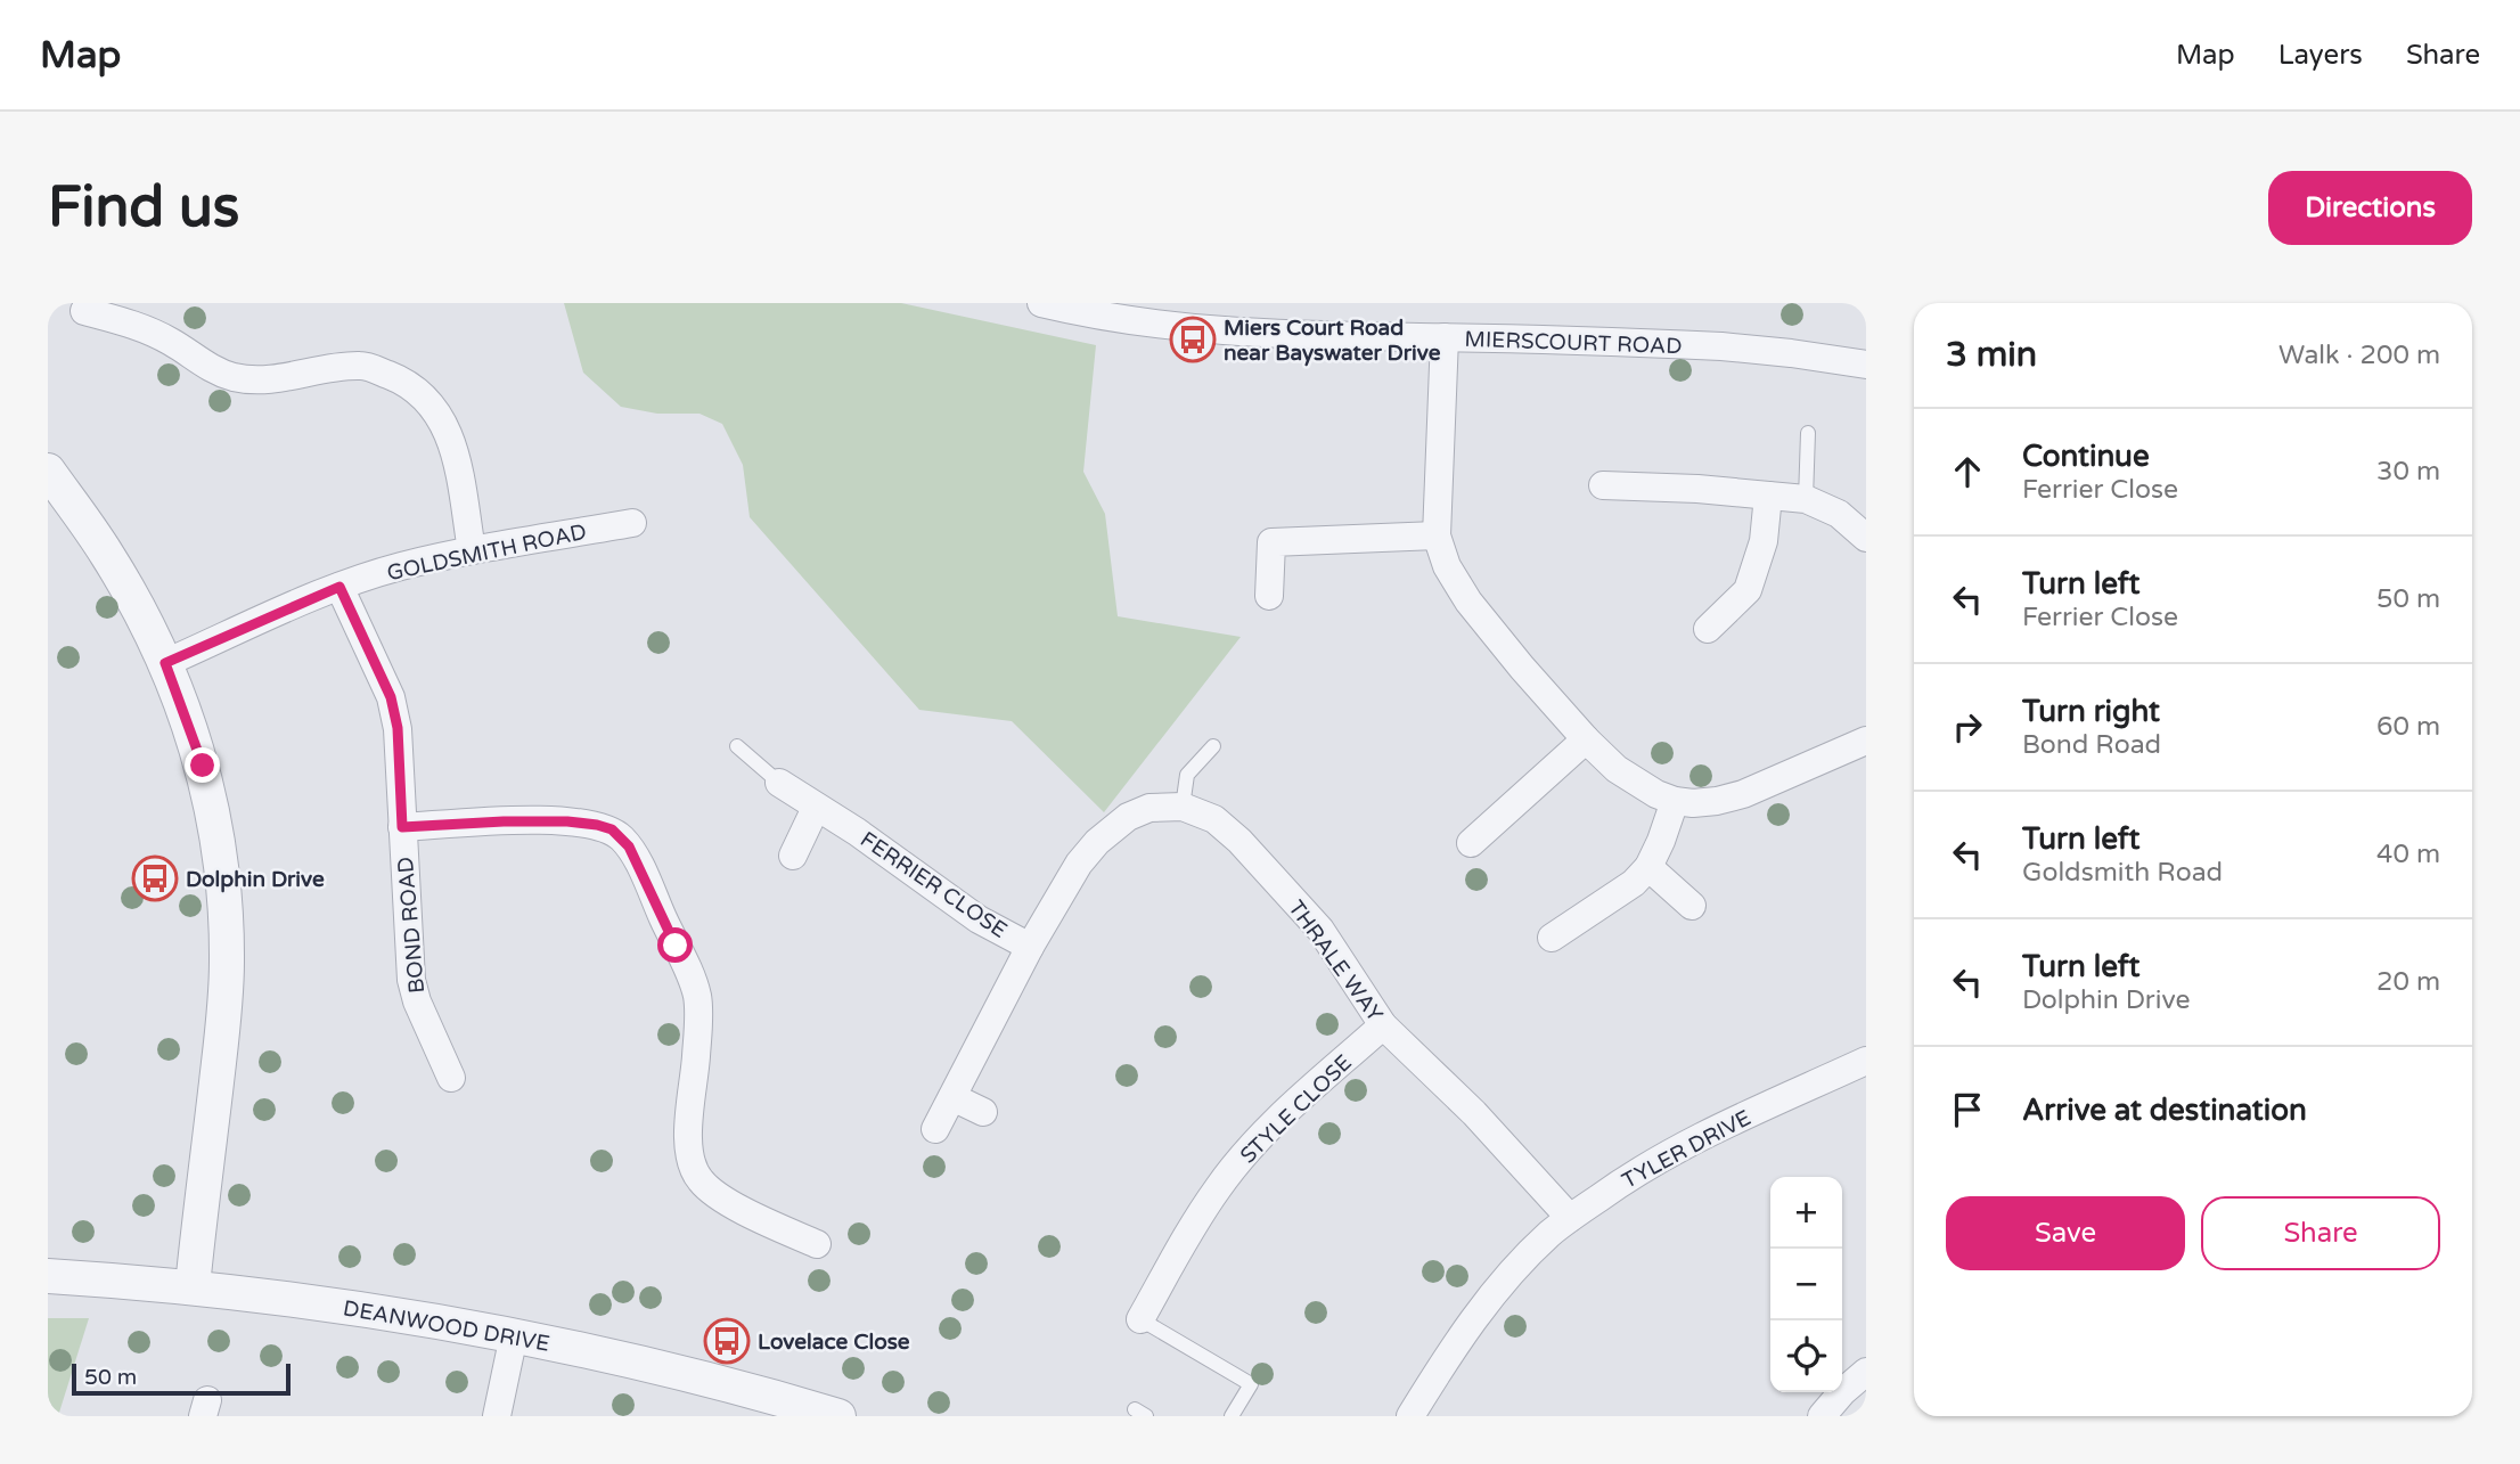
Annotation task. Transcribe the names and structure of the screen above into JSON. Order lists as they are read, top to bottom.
{
  "streets": {
    "street": [
      "MIERSCOURT ROAD",
      "GOLDSMITH ROAD",
      "FERRIER CLOSE",
      "BOND ROAD",
      "THRALE WAY",
      "STYLE CLOSE",
      "TYLER DRIVE",
      "DEANWOOD DRIVE"
    ]
  },
  "crossings": [
    ["GOLDSMITH ROAD", "BOND ROAD"],
    ["FERRIER CLOSE", "THRALE WAY"],
    ["THRALE WAY", "STYLE CLOSE"],
    ["THRALE WAY", "TYLER DRIVE"]
  ],
  "places": {
    "bus stop": ["Miers Court Road near Bayswater Drive", "Dolphin Drive", "Lovelace Close"]
  },
  "scale_bar": "50 m",
  "page": {
    "header": "Map",
    "nav": ["Map", "Layers", "Share"],
    "buttons": [
      "Directions",
      ["Save", "Share"]
    ],
    "title": "Find us",
    "heading": ["3 min", "Walk · 200 m"],
    "list": [
      ["Continue", "Ferrier Close", "30 m"],
      ["Turn left", "Ferrier Close", "50 m"],
      ["Turn right", "Bond Road", "60 m"],
      ["Turn left", "Goldsmith Road", "40 m"],
      ["Turn left", "Dolphin Drive", "20 m"],
      "Arrive at destination"
    ],
    "map_buttons": ["+", "−"],
    "scale": "50 m"
  }
}
